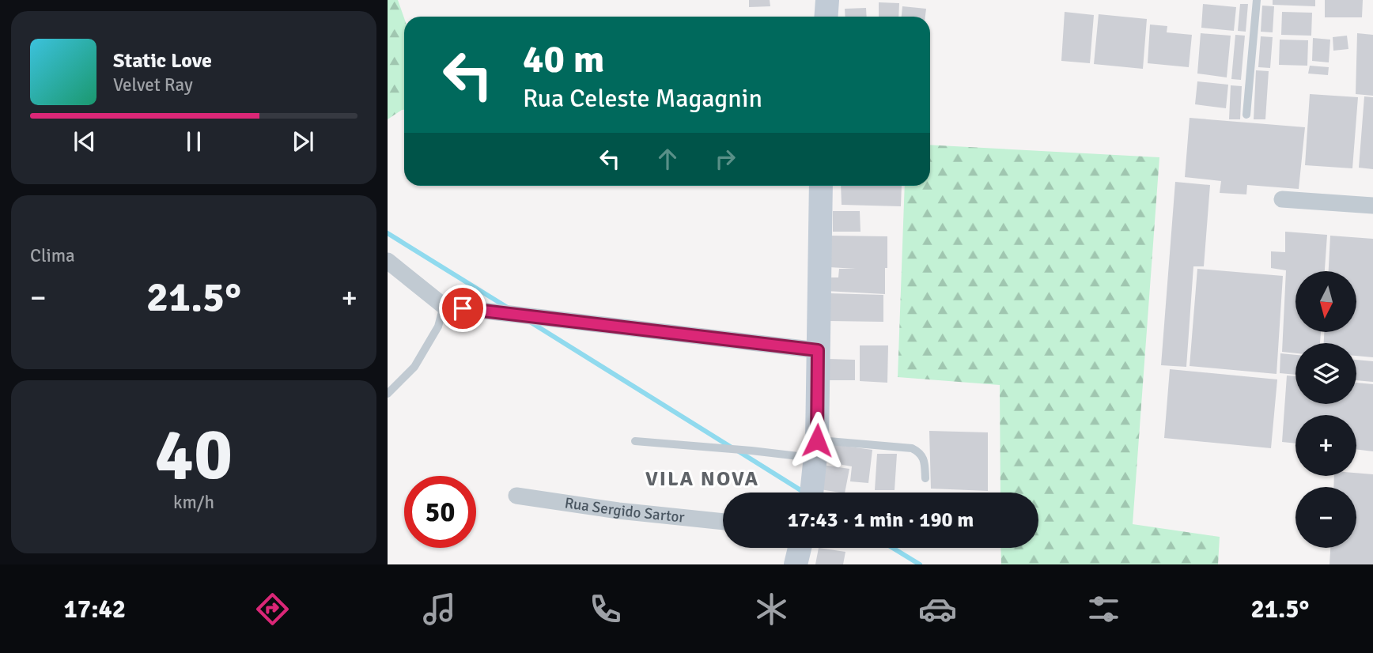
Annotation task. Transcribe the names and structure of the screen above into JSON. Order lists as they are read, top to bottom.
{
  "streets": {
    "street": ["Rua Sergido Sartor"]
  },
  "districts": ["VILA NOVA"],
  "north": "bottom",
  "page": {
    "turn": ["40 m", "Rua Celeste Magagnin"],
    "song": ["Static Love", "Velvet Ray"],
    "tile": [
      "Clima",
      ["40", "km/h"]
    ],
    "map_buttons": ["+", "−"],
    "heat": ["−", "21.5°", "+"],
    "limit": "50",
    "trip": "17:43 · 1 min · 190 m",
    "tabs": ["17:42", "21.5°"]
  }
}
